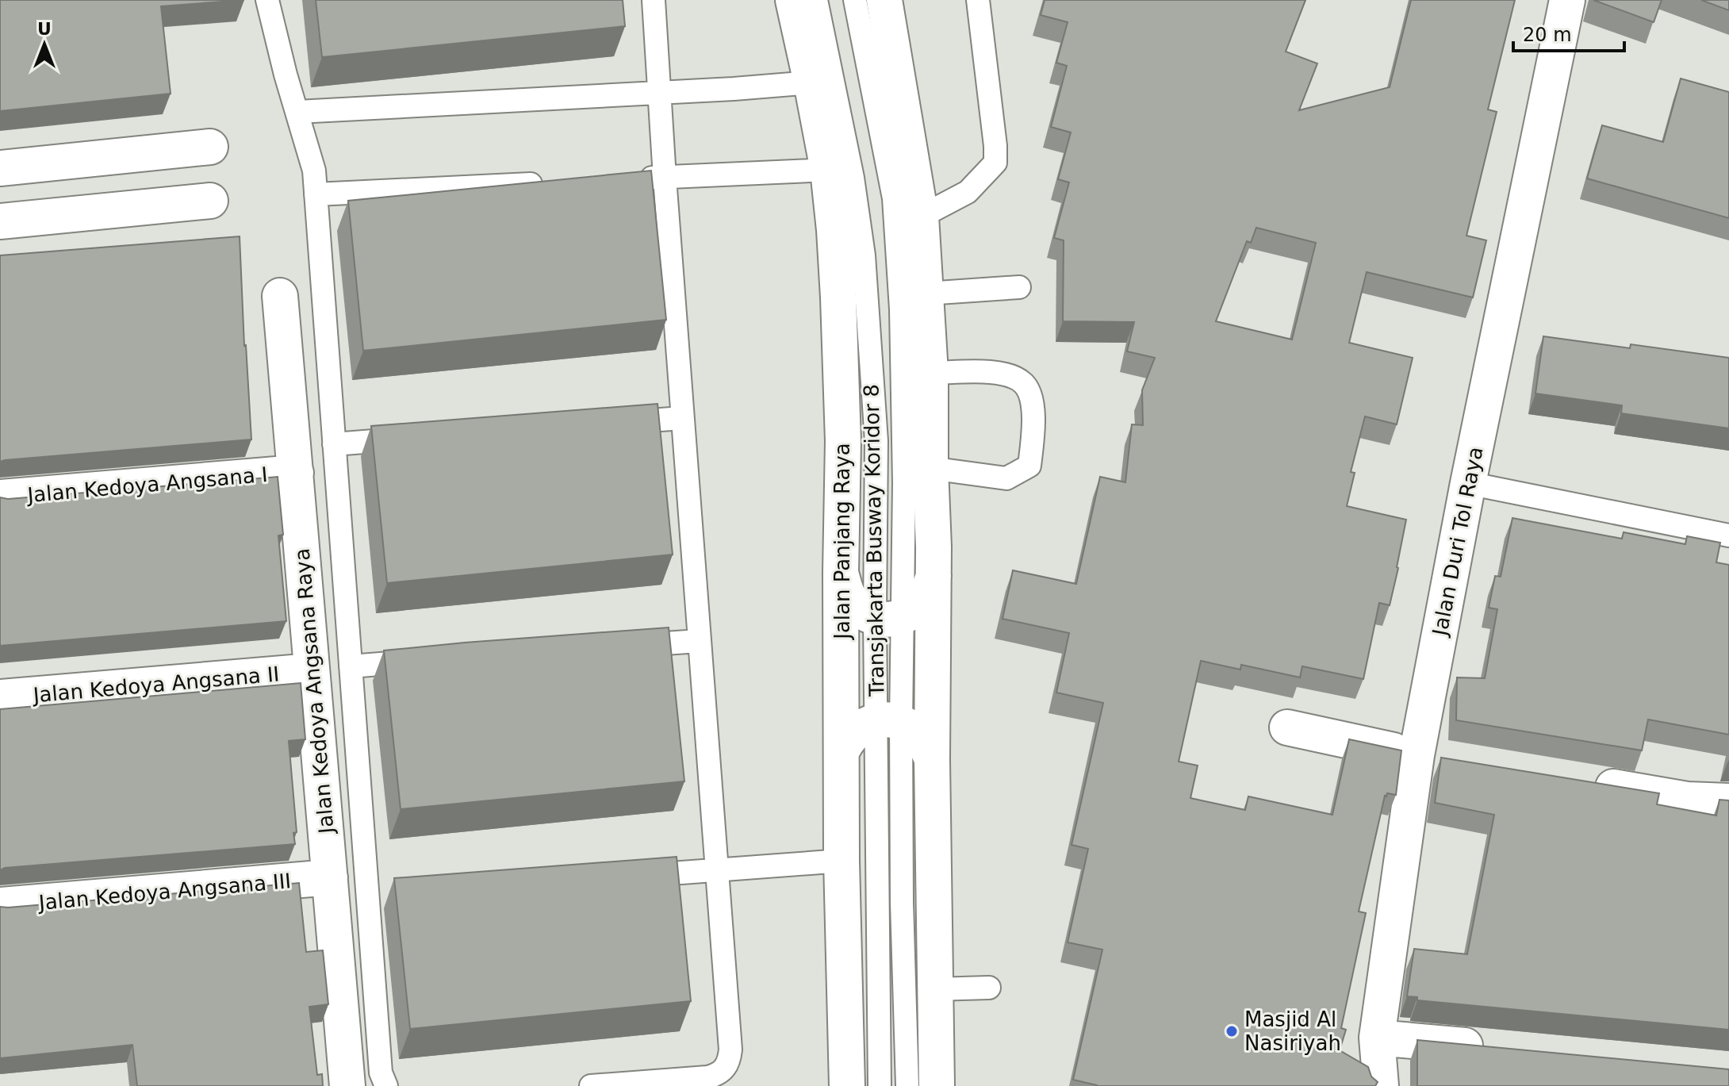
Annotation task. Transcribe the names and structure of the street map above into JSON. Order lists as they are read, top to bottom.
{
  "streets": {
    "street": [
      "Jalan Kedoya Angsana I",
      "Jalan Panjang Raya",
      "Jalan Duri Tol Raya",
      "Jalan Kedoya Angsana II",
      "Jalan Kedoya Angsana Raya",
      "Jalan Kedoya Angsana III"
    ],
    "lane": ["Transjakarta Busway Koridor 8"]
  },
  "crossings": [
    ["Jalan Kedoya Angsana I", "Jalan Kedoya Angsana Raya"],
    ["Jalan Kedoya Angsana II", "Jalan Kedoya Angsana Raya"],
    ["Jalan Kedoya Angsana Raya", "Jalan Kedoya Angsana III"]
  ],
  "places": ["Masjid Al Nasiriyah"],
  "scale_bar": "20 m",
  "north": "top"
}
